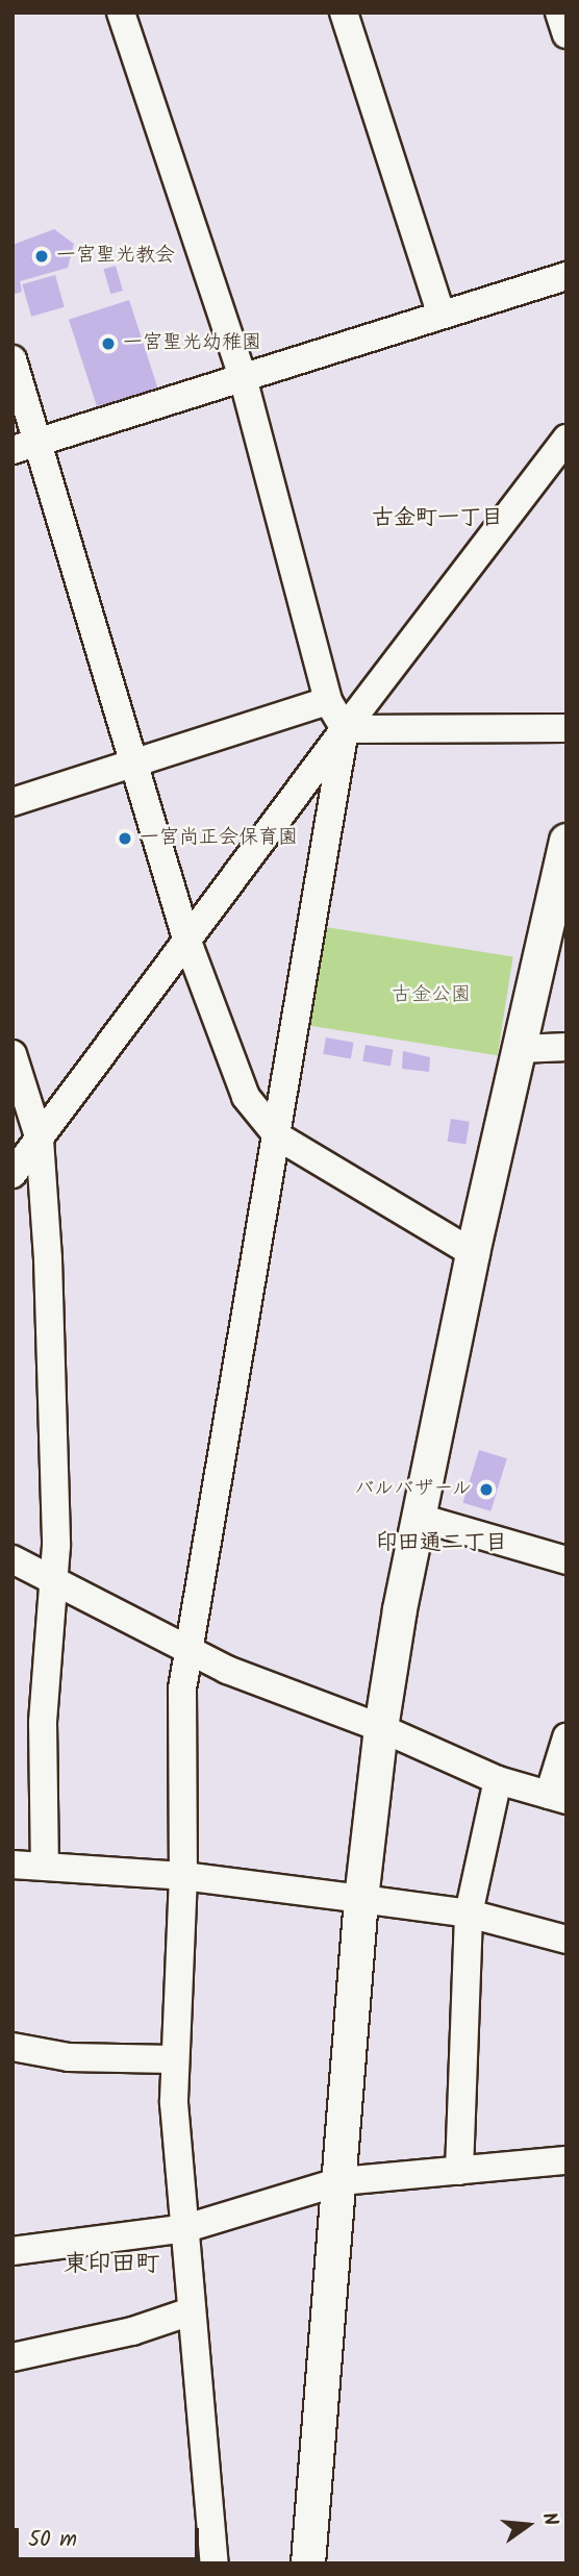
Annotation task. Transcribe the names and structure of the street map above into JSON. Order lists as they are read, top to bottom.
{
  "districts": ["古金町一丁目", "印田通二丁目", "東印田町"],
  "parks": ["古金公園"],
  "places": [
    "一宮聖光教会",
    "一宮聖光幼稚園",
    "一宮尚正会保育園",
    "バルバザール"
  ],
  "scale_bar": "50 m",
  "north": "right"
}
